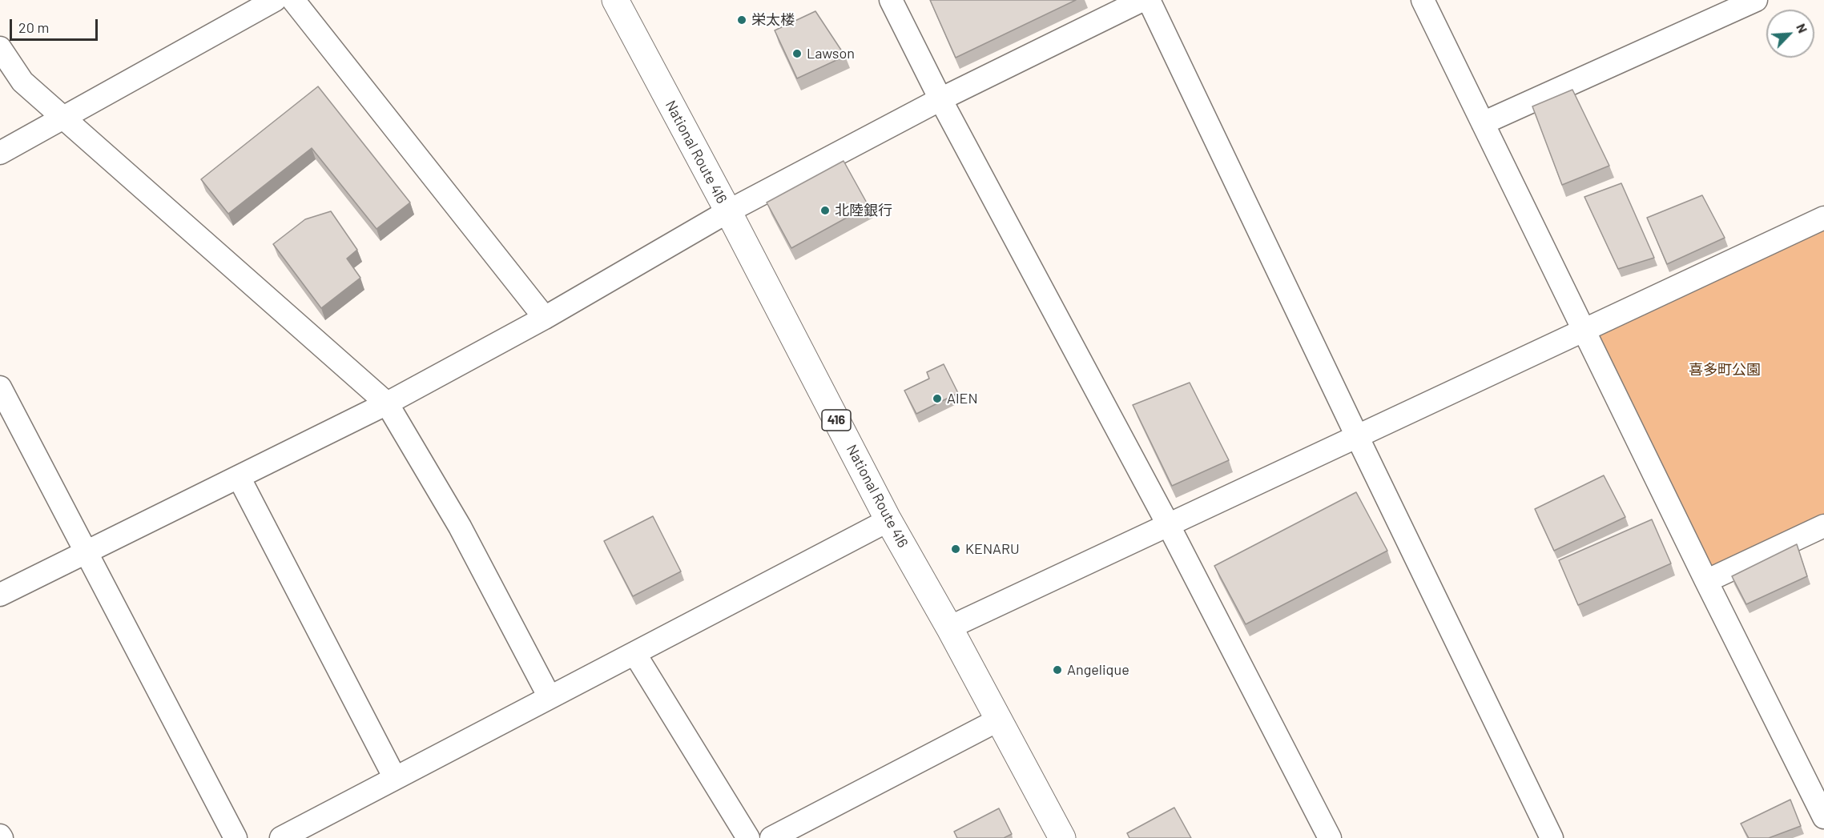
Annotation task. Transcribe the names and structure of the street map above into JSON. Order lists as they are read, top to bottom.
{
  "streets": {
    "highway": ["National Route 416", "416"]
  },
  "parks": ["喜多町公園"],
  "places": [
    "栄太楼",
    "Lawson",
    "北陸銀行",
    "AIEN",
    "KENARU",
    "Angelique"
  ],
  "scale_bar": "20 m",
  "north": "top right"
}
